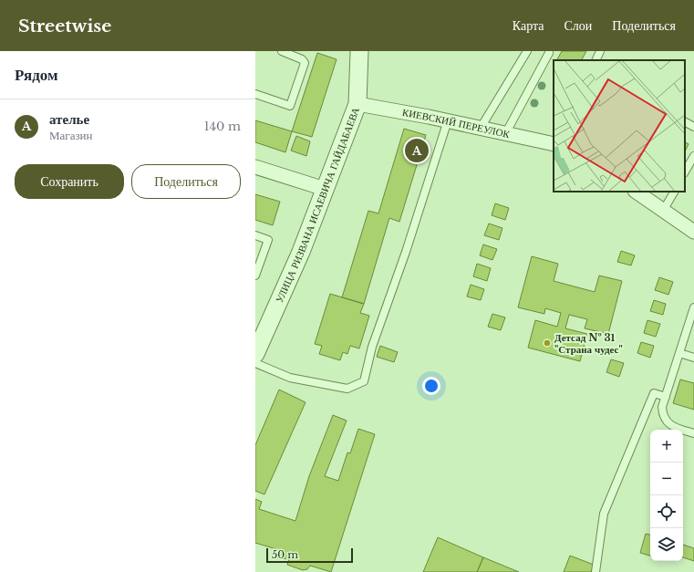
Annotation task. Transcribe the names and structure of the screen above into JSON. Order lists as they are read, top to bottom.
{
  "streets": {
    "street": ["КИЕВСКИЙ ПЕРЕУЛОК", "УЛИЦА РИЗВАНА ИСАЕВИЧА ГАЙДАБАЕВА"]
  },
  "crossings": [
    ["КИЕВСКИЙ ПЕРЕУЛОК", "УЛИЦА РИЗВАНА ИСАЕВИЧА ГАЙДАБАЕВА"]
  ],
  "places": ["Детсад № 31 \"Страна чудес\""],
  "scale_bar": "50 m",
  "page": {
    "header": "Streetwise",
    "nav": ["Карта", "Слои", "Поделиться"],
    "heading": "Рядом",
    "list": [
      {
        "mark": "A",
        "name": "ателье",
        "note": "Магазин",
        "value": "140 m"
      }
    ],
    "pins": "A",
    "buttons": ["Сохранить", "Поделиться"],
    "map_buttons": ["+", "−"],
    "scale": "50 m"
  }
}
